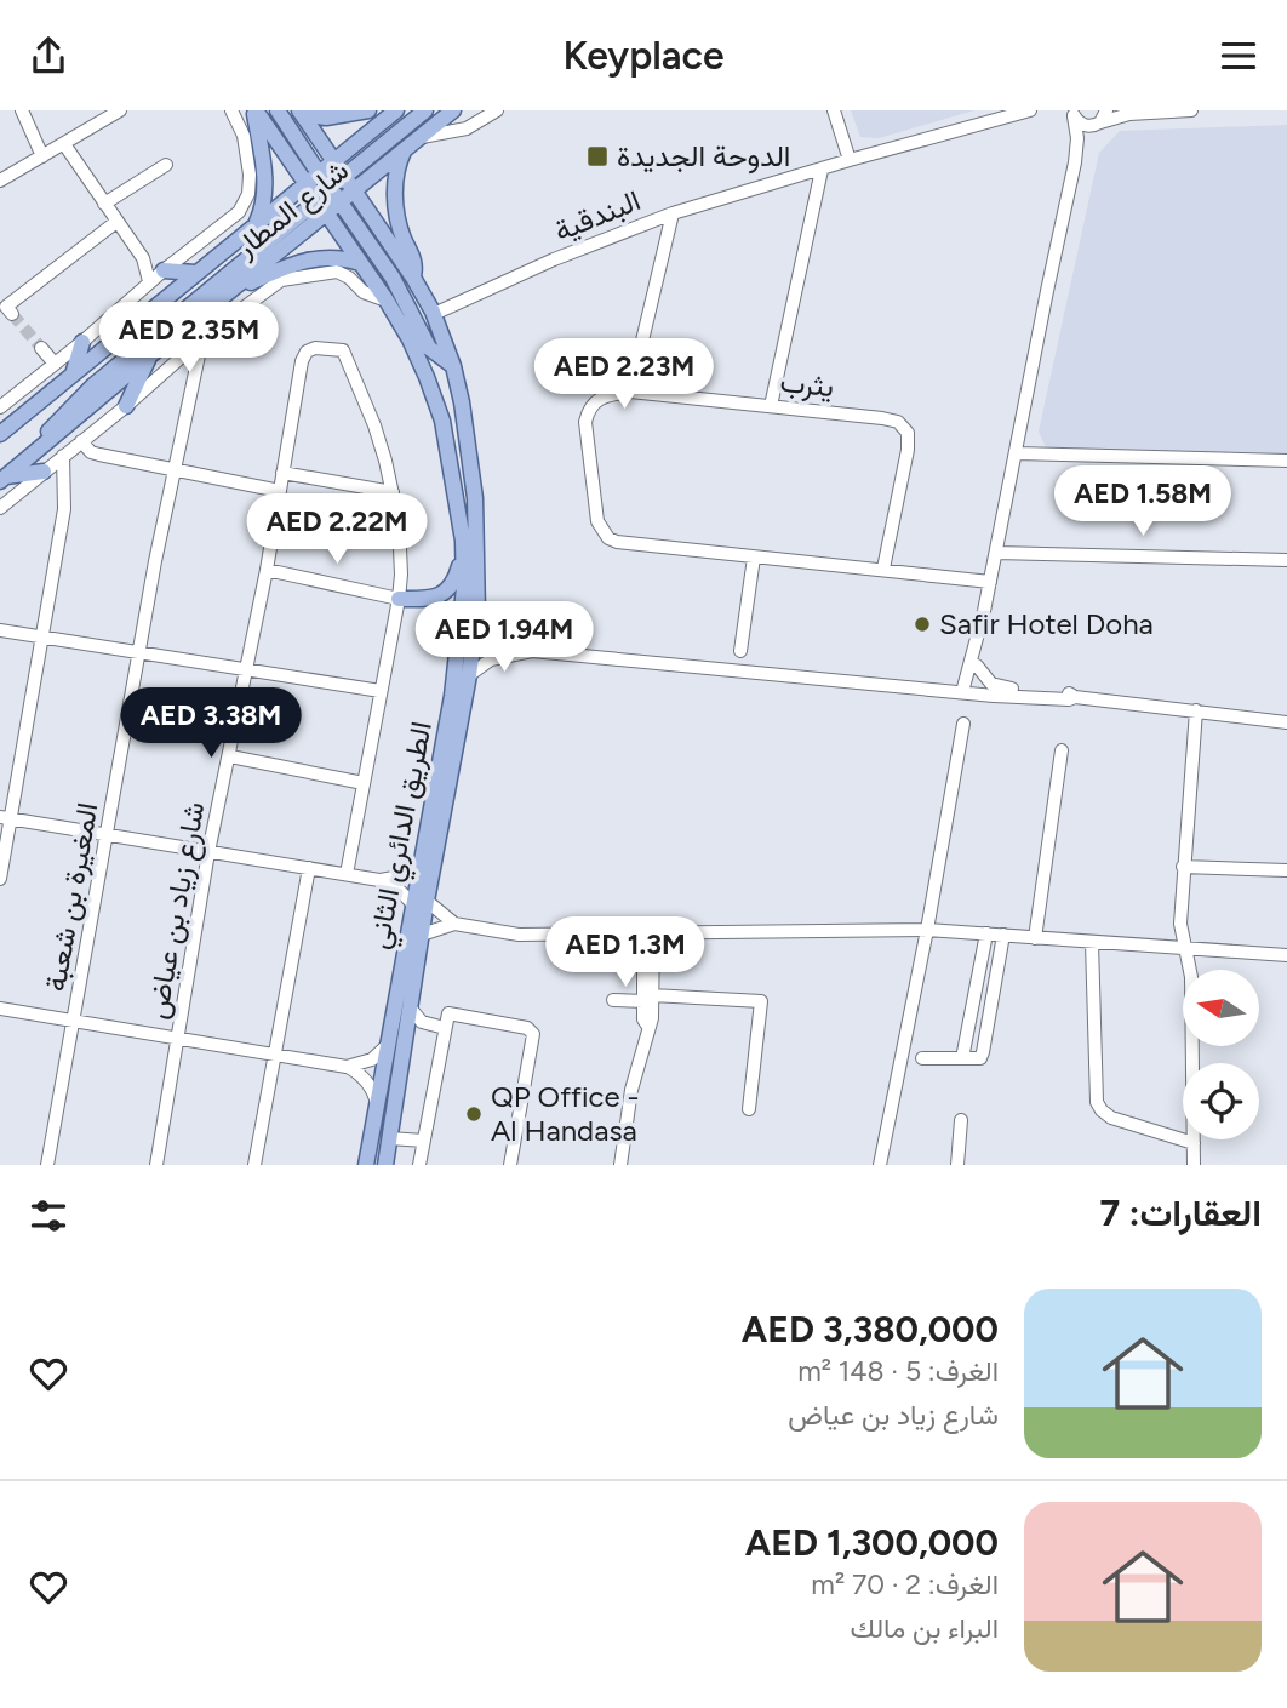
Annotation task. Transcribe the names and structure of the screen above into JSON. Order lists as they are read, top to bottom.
{
  "streets": {
    "main road": ["شارع المطار", "الطريق الدائري الثاني"],
    "street": [
      "البندقية",
      "يثرب",
      "المغيرة بن شعبة",
      "شارع زياد بن عياض"
    ]
  },
  "crossings": [
    ["شارع المطار", "الطريق الدائري الثاني"],
    ["شارع المطار", "المغيرة بن شعبة"],
    ["البندقية", "الطريق الدائري الثاني"]
  ],
  "places": {
    "transit": ["الدوحة الجديدة"],
    "other": ["Safir Hotel Doha", "QP Office - Al Handasa"]
  },
  "north": "left",
  "page": {
    "header": "Keyplace",
    "price": [
      "AED 2.35M",
      "AED 2.23M",
      "AED 1.58M",
      "AED 2.22M",
      "AED 1.94M",
      "AED 3.38M",
      "AED 1.3M"
    ],
    "heading": "العقارات: 7",
    "list": [
      {
        "name": "AED 3,380,000",
        "note": "الغرف: 5 · 148 m² · شارع زياد بن عياض"
      },
      {
        "name": "AED 1,300,000",
        "note": "الغرف: 2 · 70 m² · البراء بن مالك"
      }
    ]
  }
}
